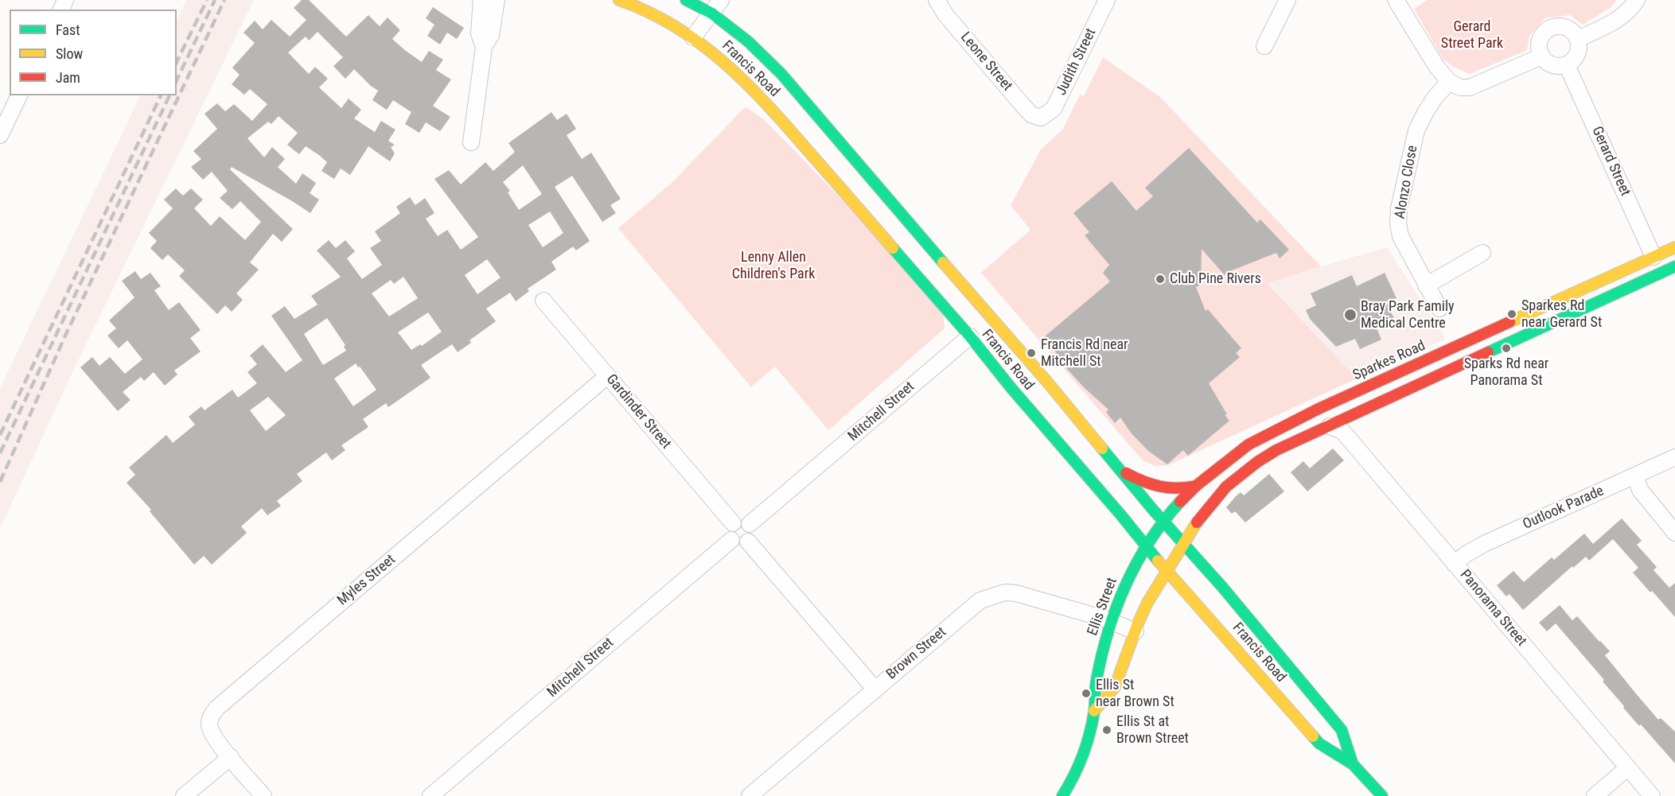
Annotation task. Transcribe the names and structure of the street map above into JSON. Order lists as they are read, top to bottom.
{
  "streets": {
    "main road": ["Francis Road", "Sparkes Road", "Ellis Street"],
    "street": [
      "Leone Street",
      "Judith Street",
      "Gerard Street",
      "Alonzo Close",
      "Gardinder Street",
      "Mitchell Street",
      "Outlook Parade",
      "Myles Street",
      "Panorama Street",
      "Brown Street"
    ]
  },
  "crossings": [
    ["Leone Street", "Judith Street"],
    ["Francis Road", "Sparkes Road"],
    ["Francis Road", "Mitchell Street"],
    ["Francis Road", "Ellis Street"],
    ["Gerard Street", "Sparkes Road"],
    ["Sparkes Road", "Ellis Street"],
    ["Gardinder Street", "Mitchell Street"],
    ["Gardinder Street", "Myles Street"],
    ["Outlook Parade", "Panorama Street"],
    ["Ellis Street", "Brown Street"]
  ],
  "parks": ["Gerard Street Park", "Lenny Allen Children's Park"],
  "places": [
    "Club Pine Rivers",
    "Sparkes Rd near Gerard St",
    "Bray Park Family Medical Centre",
    "Sparks Rd near Panorama St",
    "Francis Rd near Mitchell St",
    "Ellis St near Brown St",
    "Ellis St at Brown Street"
  ],
  "legend": ["Fast", "Slow", "Jam"]
}
